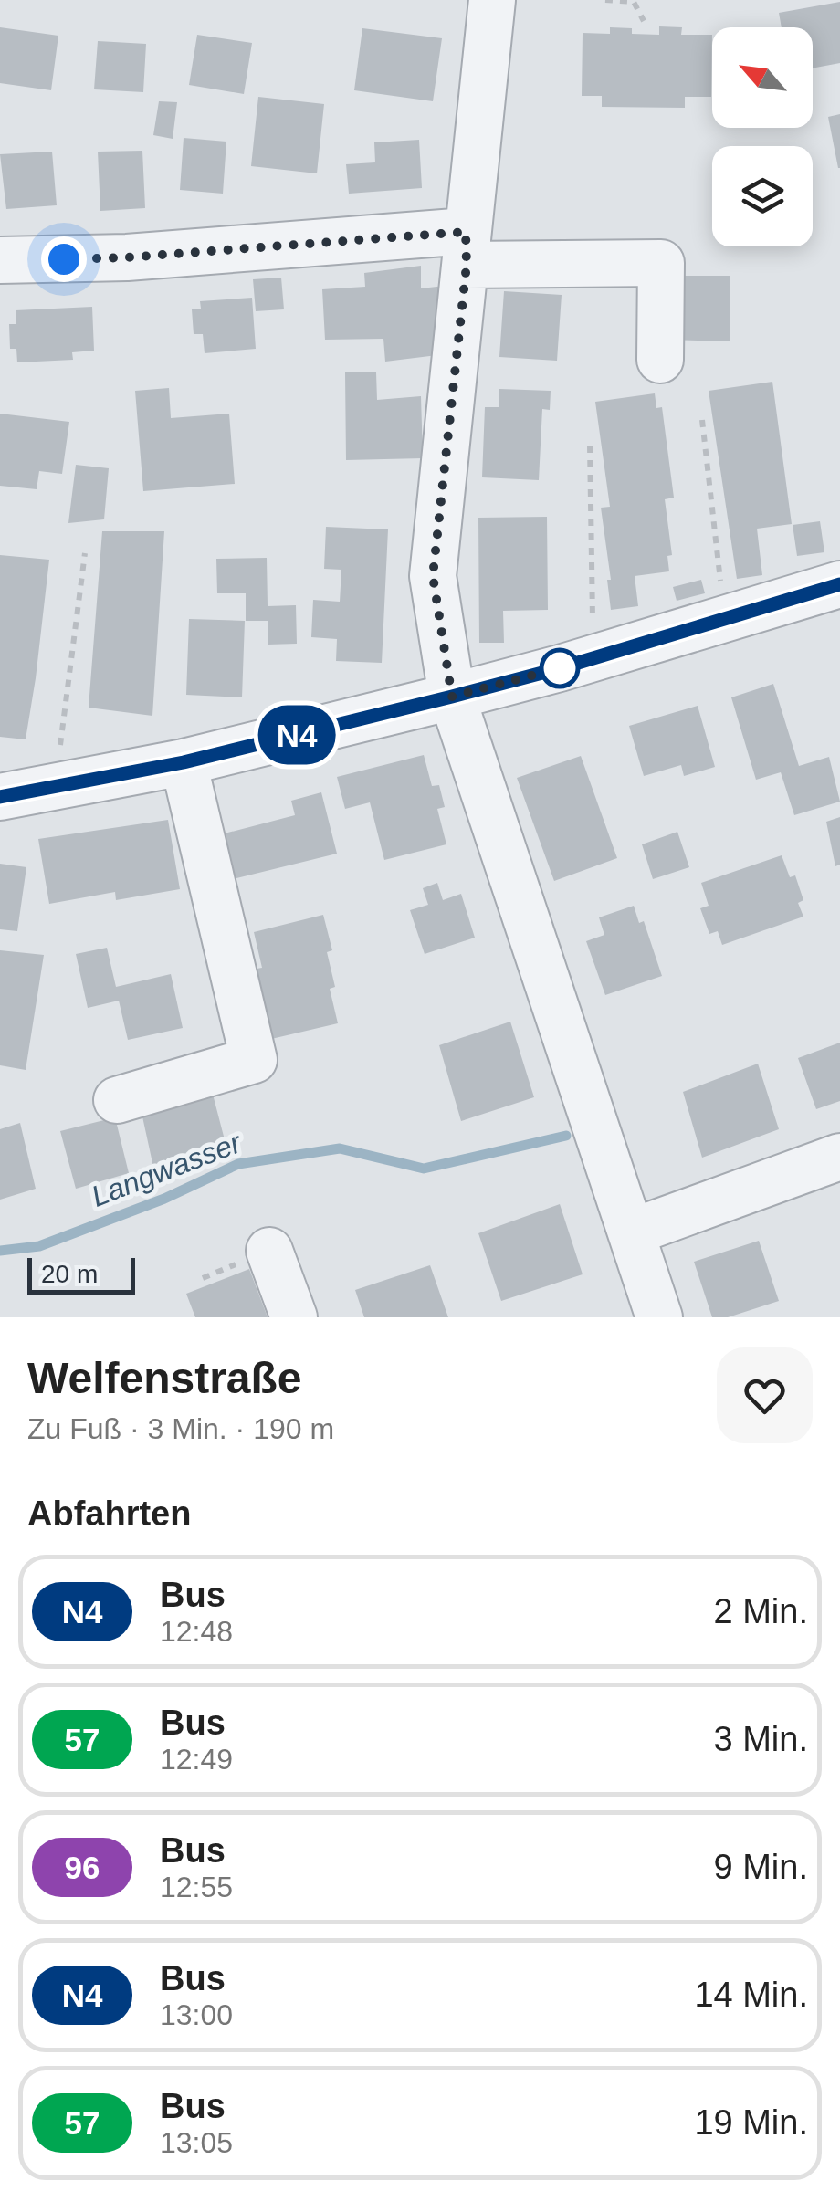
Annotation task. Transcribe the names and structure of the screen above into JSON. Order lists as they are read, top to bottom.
{
  "water": ["Langwasser"],
  "lines": ["bus line N4"],
  "scale_bar": "20 m",
  "north": "top left",
  "page": {
    "on_map": "N4",
    "scale": "20 m",
    "heading": [
      ["Welfenstraße", "Zu Fuß · 3 Min. · 190 m"],
      "Abfahrten"
    ],
    "list": [
      {
        "mark": "N4",
        "name": "Bus",
        "note": "12:48",
        "value": "2 Min."
      },
      {
        "mark": "57",
        "name": "Bus",
        "note": "12:49",
        "value": "3 Min."
      },
      {
        "mark": "96",
        "name": "Bus",
        "note": "12:55",
        "value": "9 Min."
      },
      {
        "mark": "N4",
        "name": "Bus",
        "note": "13:00",
        "value": "14 Min."
      },
      {
        "mark": "57",
        "name": "Bus",
        "note": "13:05",
        "value": "19 Min."
      }
    ]
  }
}
